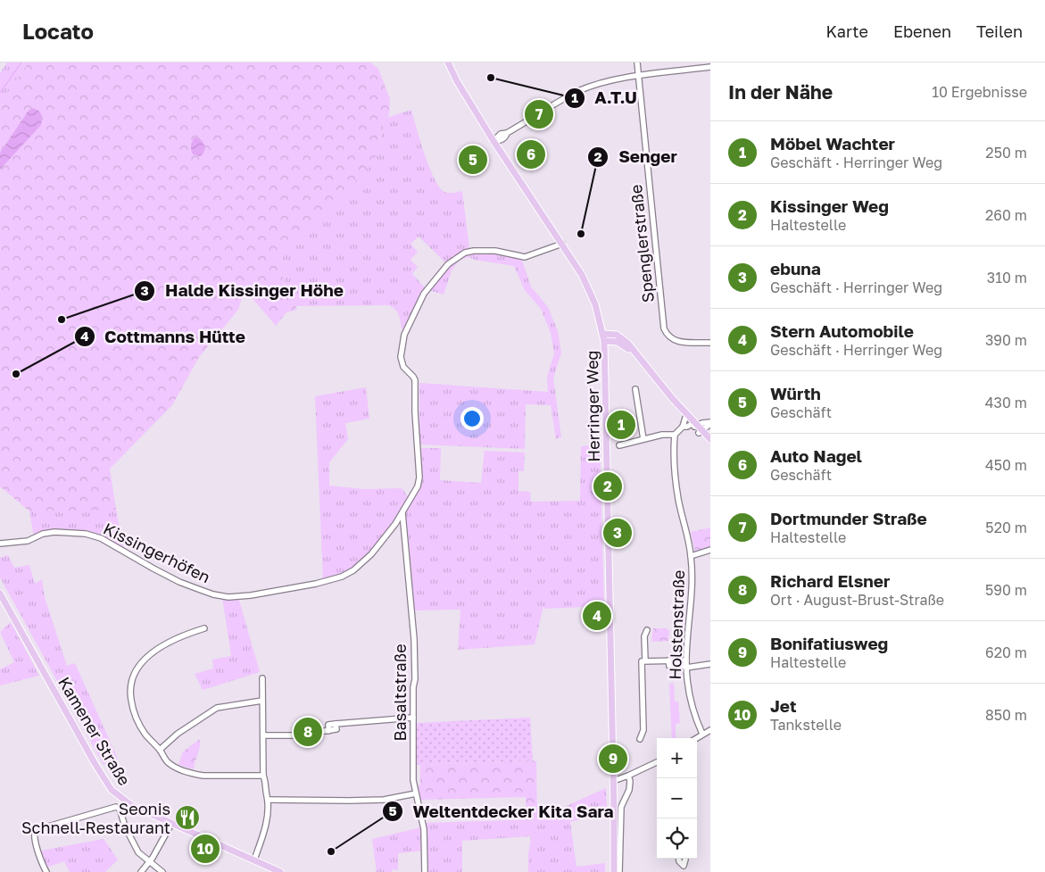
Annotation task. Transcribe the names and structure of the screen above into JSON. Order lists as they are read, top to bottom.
{
  "streets": {
    "main road": ["Herringer Weg", "Kamener Straße"],
    "street": [
      "Spenglerstraße",
      "Kissingerhöfen",
      "Holstenstraße",
      "Basaltstraße"
    ]
  },
  "crossings": [
    ["Herringer Weg", "Kissingerhöfen"],
    ["Kissingerhöfen", "Basaltstraße"]
  ],
  "places": {
    "other": [
      "A.T.U",
      "Senger",
      "Halde Kissinger Höhe",
      "Cottmanns Hütte",
      "Weltentdecker Kita Sara"
    ],
    "restaurant": ["Seonis Schnell-Restaurant"]
  },
  "page": {
    "header": "Locato",
    "nav": ["Karte", "Ebenen", "Teilen"],
    "heading": ["In der Nähe", "10 Ergebnisse"],
    "pins": [
      "7",
      "6",
      "5",
      "1",
      "2",
      "3",
      "4",
      "8",
      "9",
      "10"
    ],
    "list": [
      {
        "mark": "1",
        "name": "Möbel Wachter",
        "note": "Geschäft · Herringer Weg",
        "value": "250 m"
      },
      {
        "mark": "2",
        "name": "Kissinger Weg",
        "note": "Haltestelle",
        "value": "260 m"
      },
      {
        "mark": "3",
        "name": "ebuna",
        "note": "Geschäft · Herringer Weg",
        "value": "310 m"
      },
      {
        "mark": "4",
        "name": "Stern Automobile",
        "note": "Geschäft · Herringer Weg",
        "value": "390 m"
      },
      {
        "mark": "5",
        "name": "Würth",
        "note": "Geschäft",
        "value": "430 m"
      },
      {
        "mark": "6",
        "name": "Auto Nagel",
        "note": "Geschäft",
        "value": "450 m"
      },
      {
        "mark": "7",
        "name": "Dortmunder Straße",
        "note": "Haltestelle",
        "value": "520 m"
      },
      {
        "mark": "8",
        "name": "Richard Elsner",
        "note": "Ort · August-Brust-Straße",
        "value": "590 m"
      },
      {
        "mark": "9",
        "name": "Bonifatiusweg",
        "note": "Haltestelle",
        "value": "620 m"
      },
      {
        "mark": "10",
        "name": "Jet",
        "note": "Tankstelle",
        "value": "850 m"
      }
    ],
    "map_buttons": ["+", "−"]
  }
}
